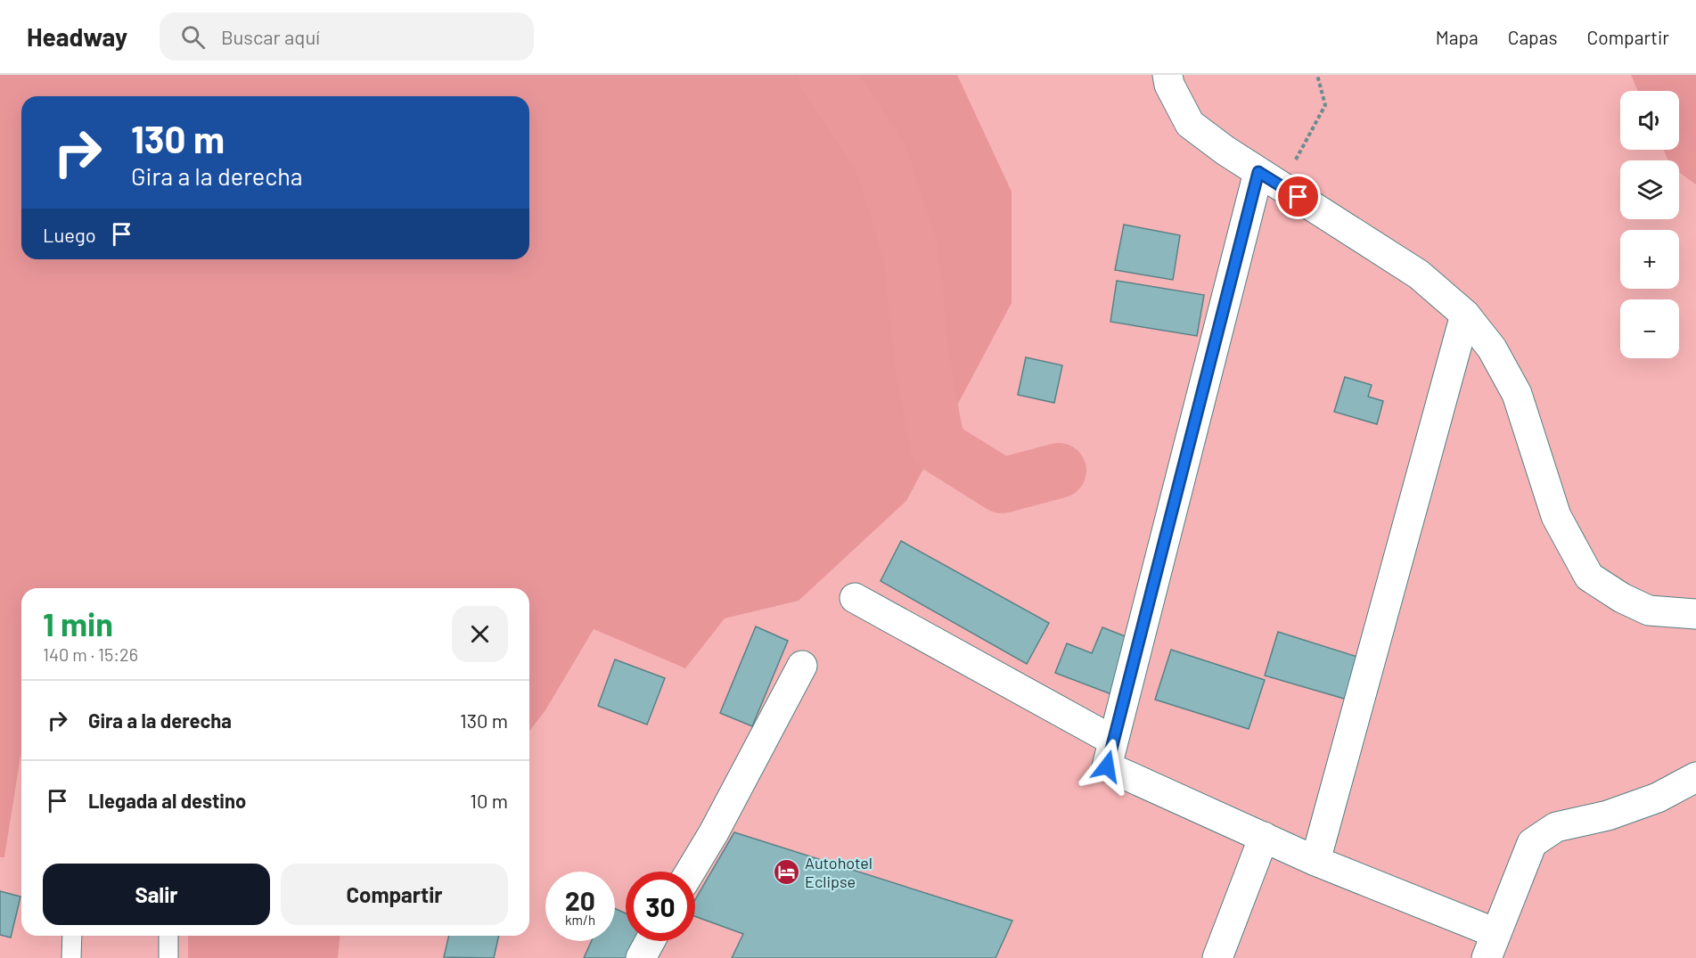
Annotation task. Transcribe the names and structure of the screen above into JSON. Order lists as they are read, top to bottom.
{
  "places": {
    "hotel": ["Autohotel Eclipse"]
  },
  "page": {
    "header": "Headway",
    "search": "Buscar aquí",
    "nav": ["Mapa", "Capas", "Compartir"],
    "map_buttons": ["+", "−"],
    "turn": ["130 m", "Gira a la derecha"],
    "then": "Luego",
    "heading": ["1 min", "140 m · 15:26"],
    "list": [
      {
        "name": "Gira a la derecha",
        "value": "130 m"
      },
      {
        "name": "Llegada al destino",
        "value": "10 m"
      }
    ],
    "buttons": ["Salir", "Compartir"],
    "speed": "20 km/h",
    "limit": "30"
  }
}
